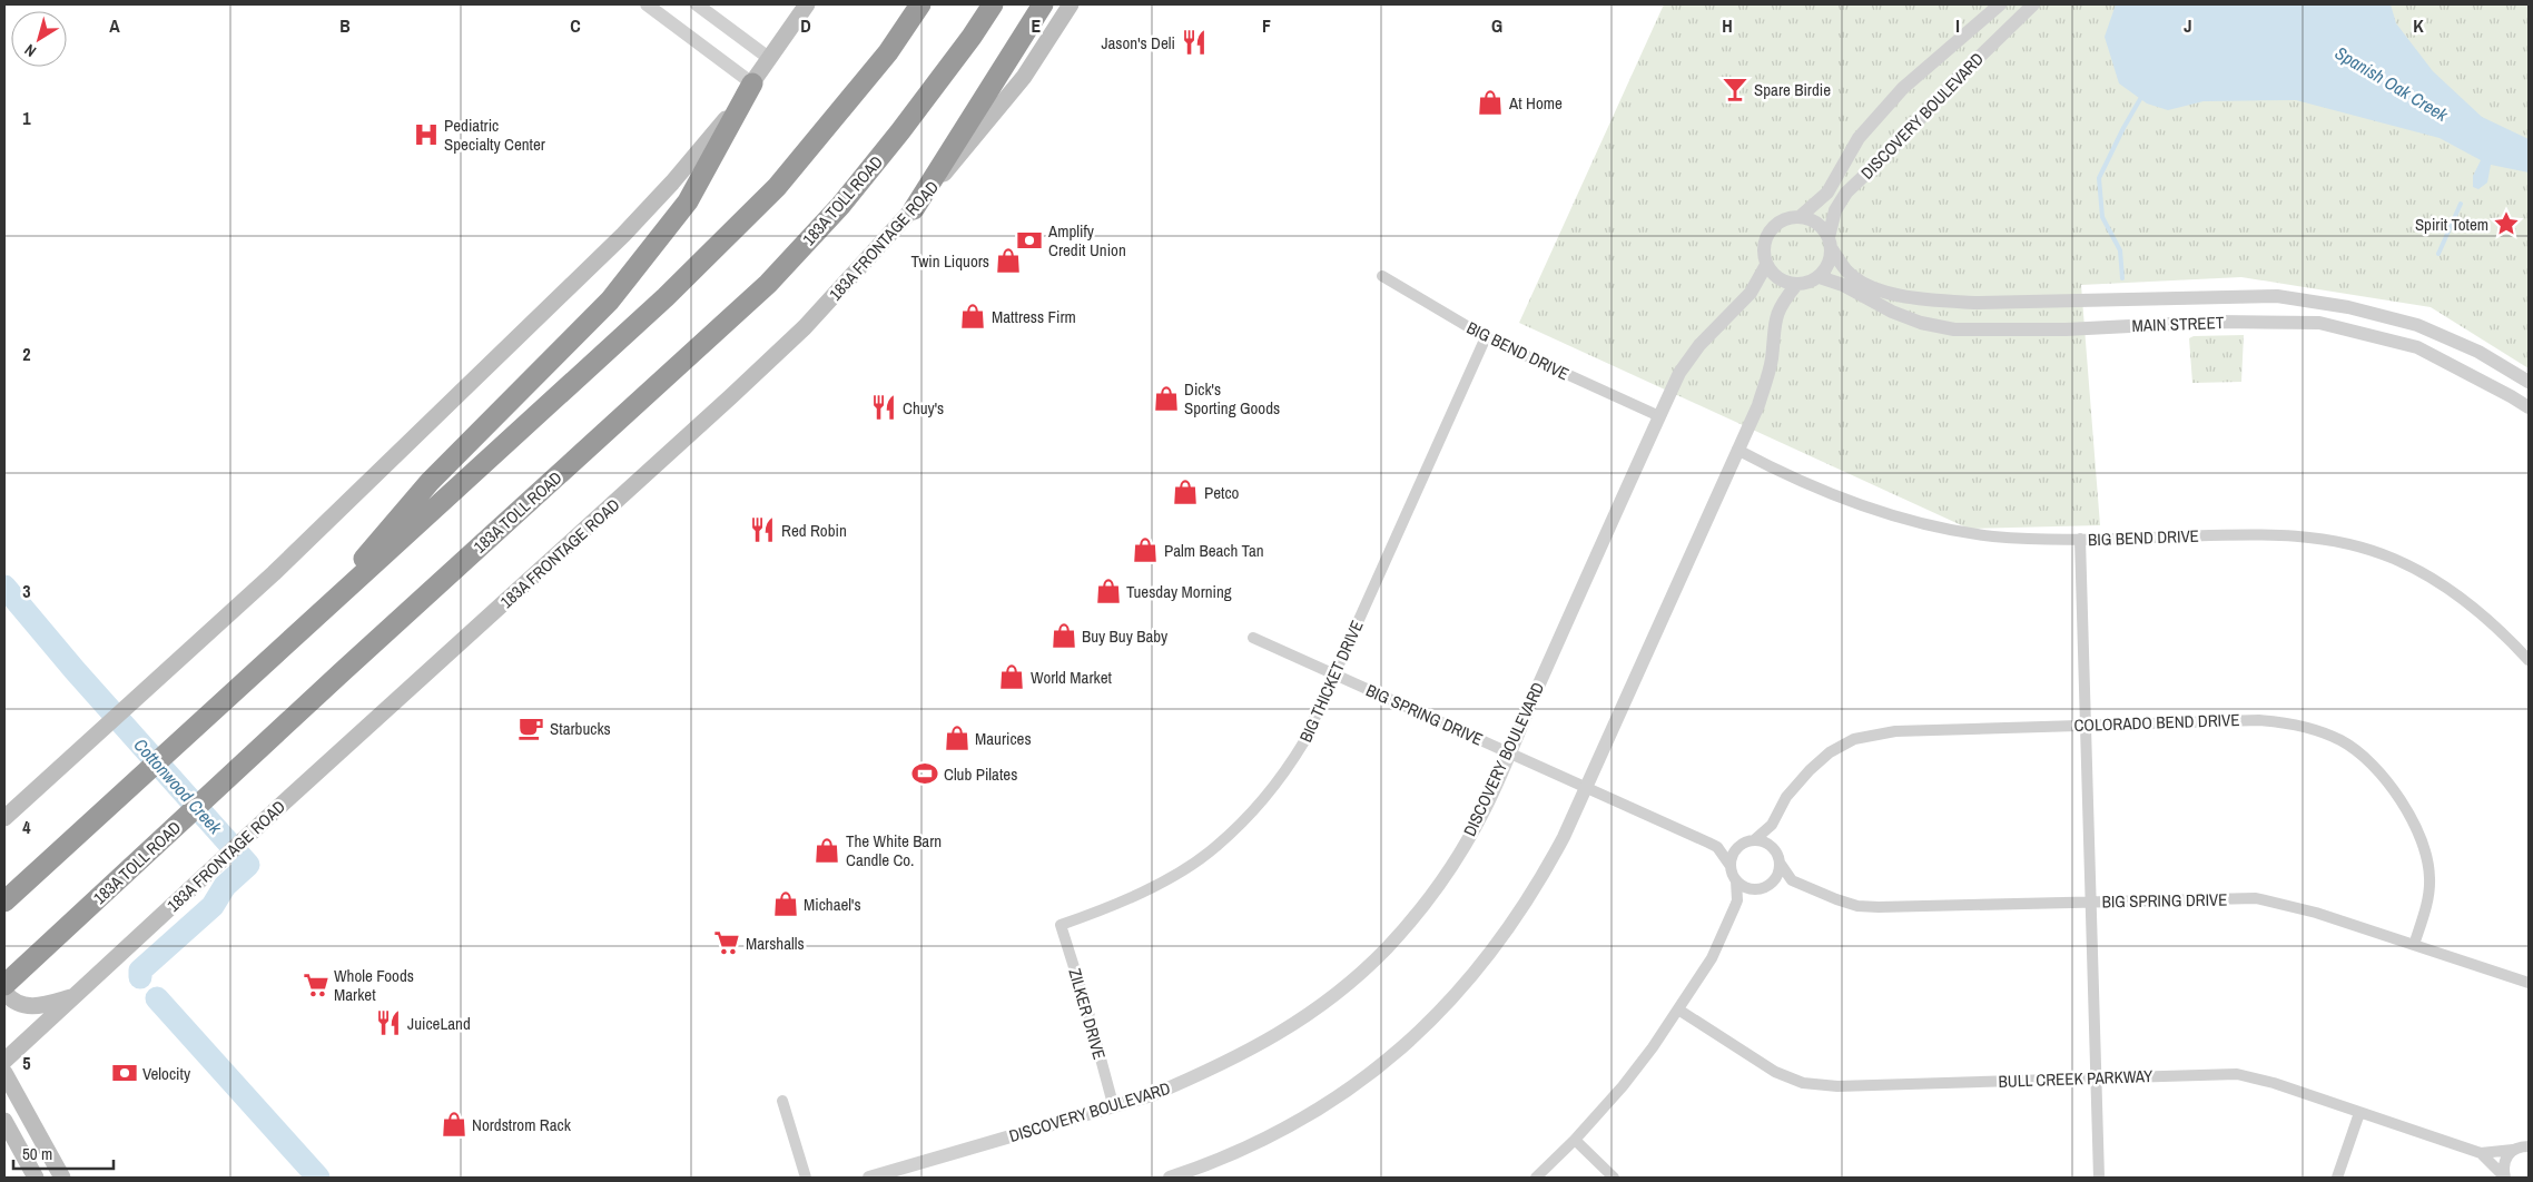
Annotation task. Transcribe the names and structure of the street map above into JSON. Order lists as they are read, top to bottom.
{
  "streets": {
    "highway": ["183A TOLL ROAD"],
    "main road": ["183A FRONTAGE ROAD"],
    "street": [
      "DISCOVERY BOULEVARD",
      "MAIN STREET",
      "BIG BEND DRIVE",
      "BIG THICKET DRIVE",
      "BIG SPRING DRIVE",
      "COLORADO BEND DRIVE",
      "ZILKER DRIVE",
      "BULL CREEK PARKWAY"
    ]
  },
  "crossings": [
    ["DISCOVERY BOULEVARD", "MAIN STREET"],
    ["DISCOVERY BOULEVARD", "BIG BEND DRIVE"],
    ["DISCOVERY BOULEVARD", "BIG SPRING DRIVE"],
    ["DISCOVERY BOULEVARD", "ZILKER DRIVE"],
    ["BIG BEND DRIVE", "BIG THICKET DRIVE"],
    ["BIG THICKET DRIVE", "BIG SPRING DRIVE"],
    ["BIG THICKET DRIVE", "ZILKER DRIVE"],
    ["BIG SPRING DRIVE", "COLORADO BEND DRIVE"]
  ],
  "water": ["Spanish Oak Creek", "Cottonwood Creek"],
  "places": {
    "restaurant": [
      "Jason's Deli",
      "Chuy's",
      "Red Robin",
      "JuiceLand"
    ],
    "bar": ["Spare Birdie"],
    "shop": [
      "At Home",
      "Twin Liquors",
      "Mattress Firm",
      "Dick's Sporting Goods",
      "Petco",
      "Palm Beach Tan",
      "Tuesday Morning",
      "Buy Buy Baby",
      "World Market",
      "Maurices",
      "The White Barn Candle Co.",
      "Michael's",
      "Nordstrom Rack"
    ],
    "hospital": ["Pediatric Specialty Center"],
    "place": ["Spirit Totem"],
    "bank": ["Amplify Credit Union", "Velocity"],
    "cafe": ["Starbucks"],
    "sports": ["Club Pilates"],
    "supermarket": ["Marshalls", "Whole Foods Market"]
  },
  "scale_bar": "50 m",
  "north": "bottom left",
  "grid": {
    "columns": [
      "A",
      "B",
      "C",
      "D",
      "E",
      "F",
      "G",
      "H",
      "I",
      "J",
      "K"
    ],
    "rows": [
      "1",
      "2",
      "3",
      "4",
      "5"
    ]
  }
}
